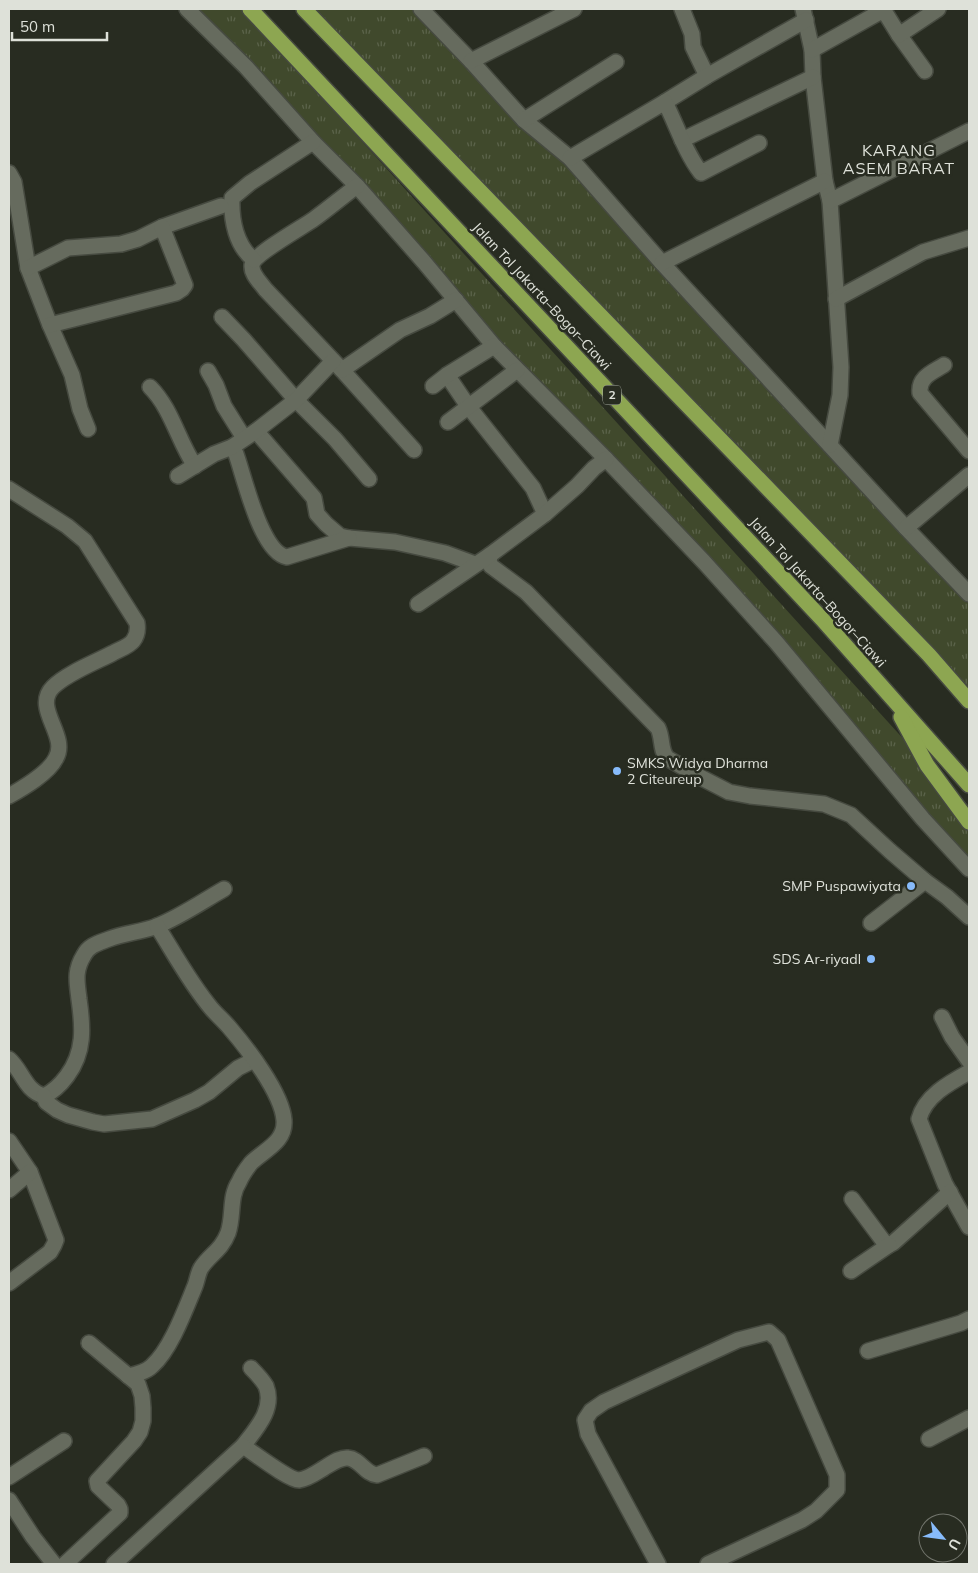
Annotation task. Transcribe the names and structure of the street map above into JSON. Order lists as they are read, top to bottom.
{
  "streets": {
    "highway": ["Jalan Tol Jakarta–Bogor–Ciawi", "2"]
  },
  "districts": ["KARANG ASEM BARAT"],
  "places": ["SMKS Widya Dharma 2 Citeureup", "SMP Puspawiyata", "SDS Ar-riyadl"],
  "scale_bar": "50 m",
  "north": "bottom right"
}
